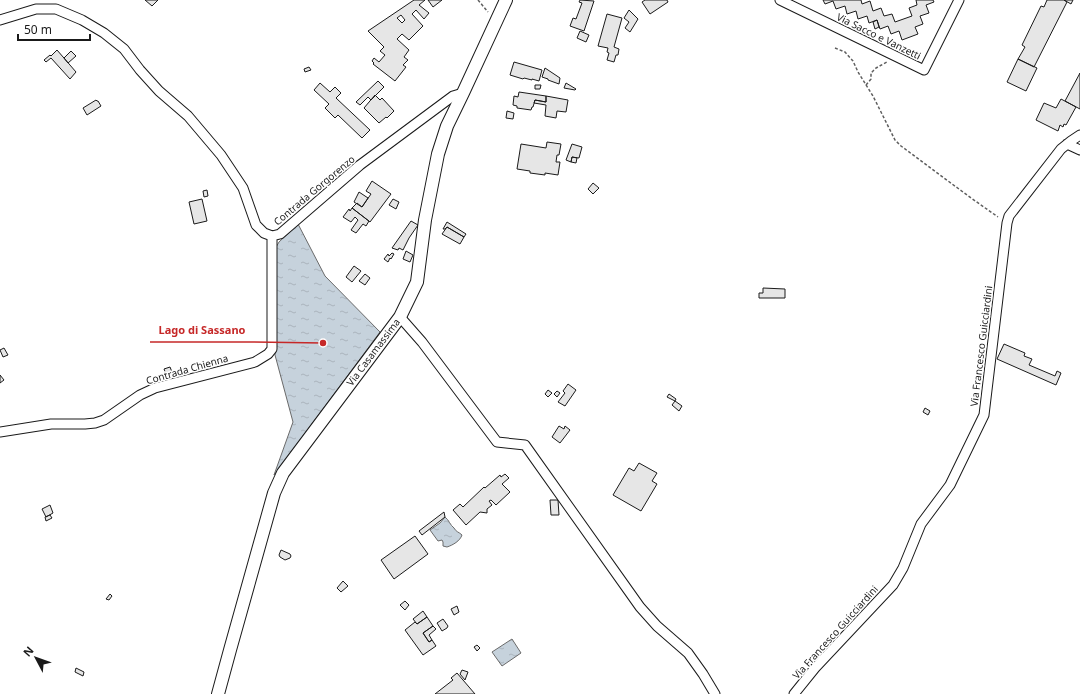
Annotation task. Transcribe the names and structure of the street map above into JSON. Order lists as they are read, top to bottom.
{
  "streets": {
    "main road": ["Via Casamassima"],
    "street": [
      "Via Sacco e Vanzetti",
      "Contrada Gorgorenzo",
      "Via Francesco Guicciardini",
      "Contrada Chienna"
    ]
  },
  "crossings": [
    ["Contrada Gorgorenzo", "Via Casamassima"],
    ["Contrada Gorgorenzo", "Contrada Chienna"]
  ],
  "places": ["Lago di Sassano"],
  "scale_bar": "50 m",
  "north": "top left"
}
